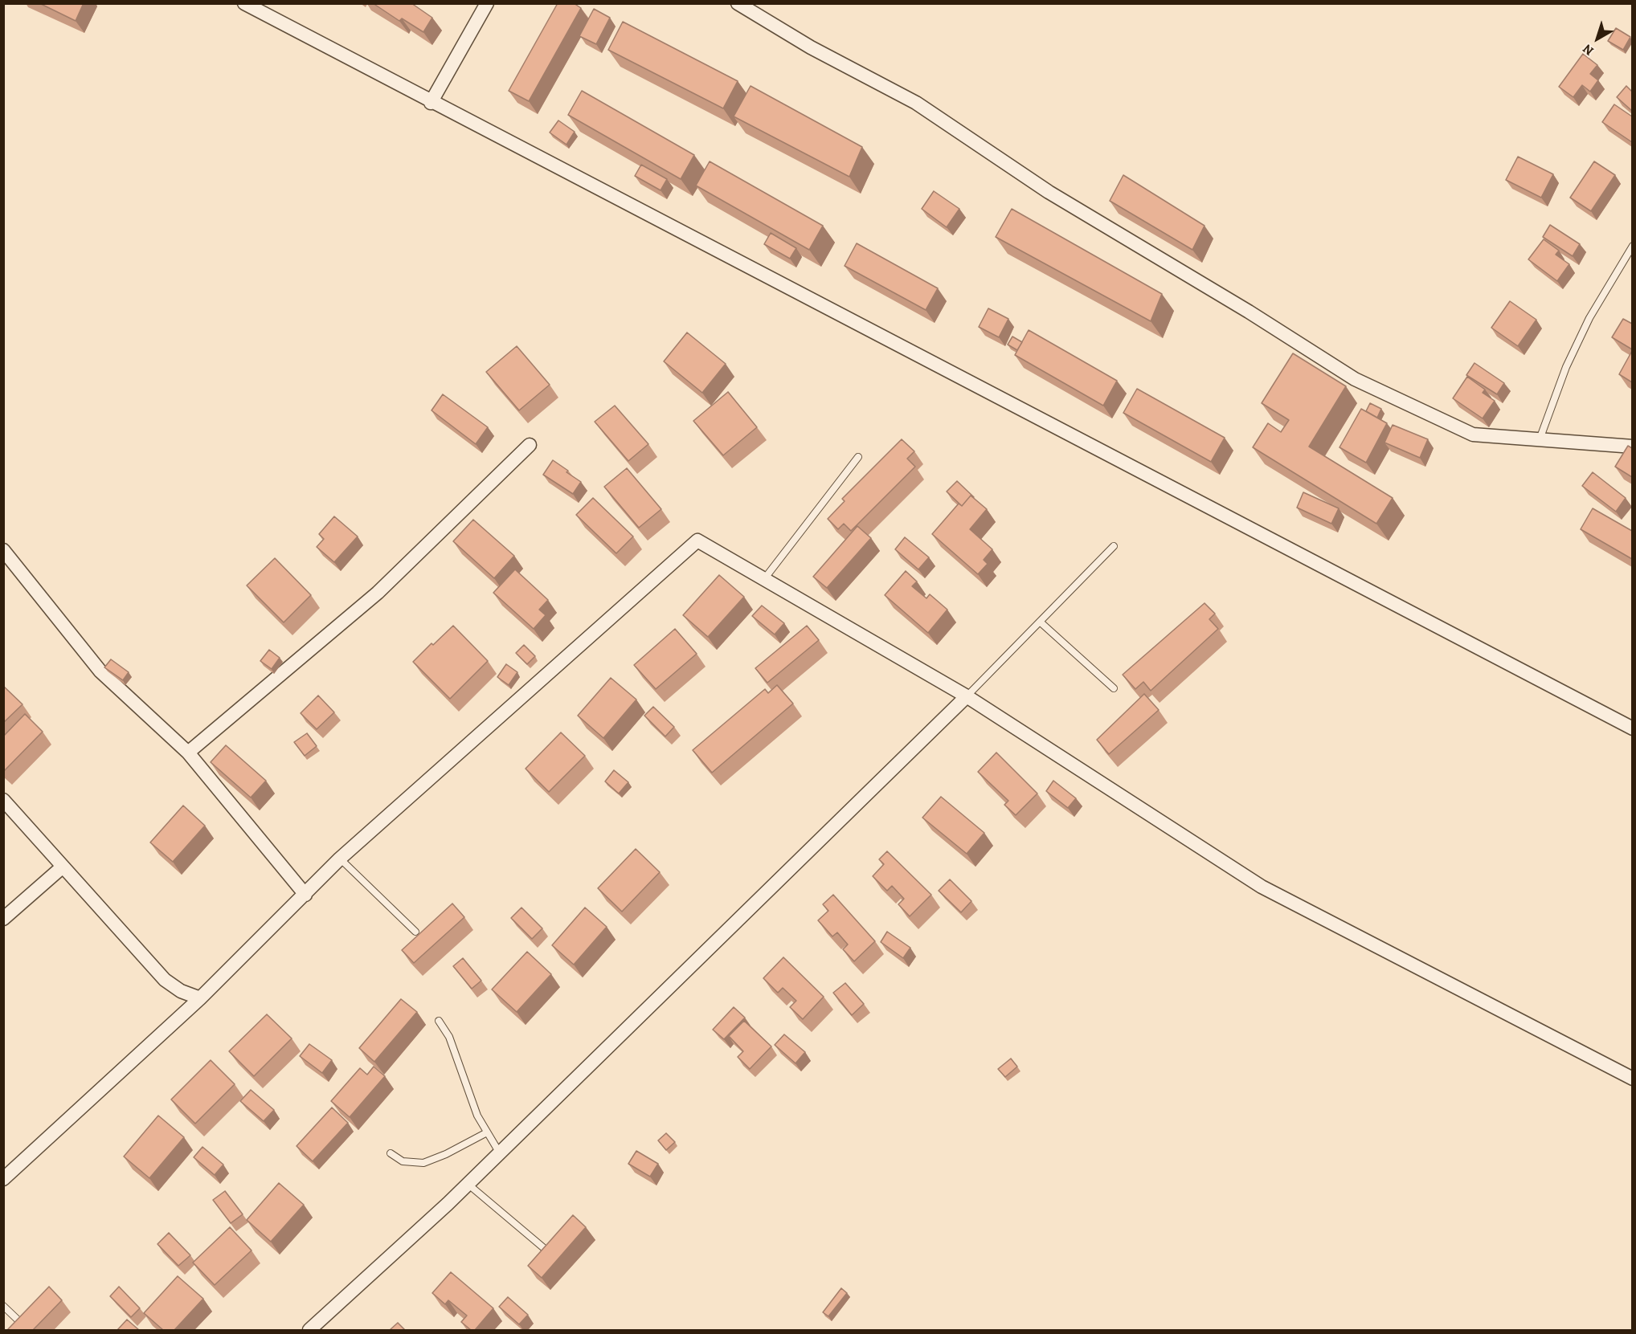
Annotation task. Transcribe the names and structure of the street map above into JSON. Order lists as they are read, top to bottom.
{
  "north": "bottom left"
}
